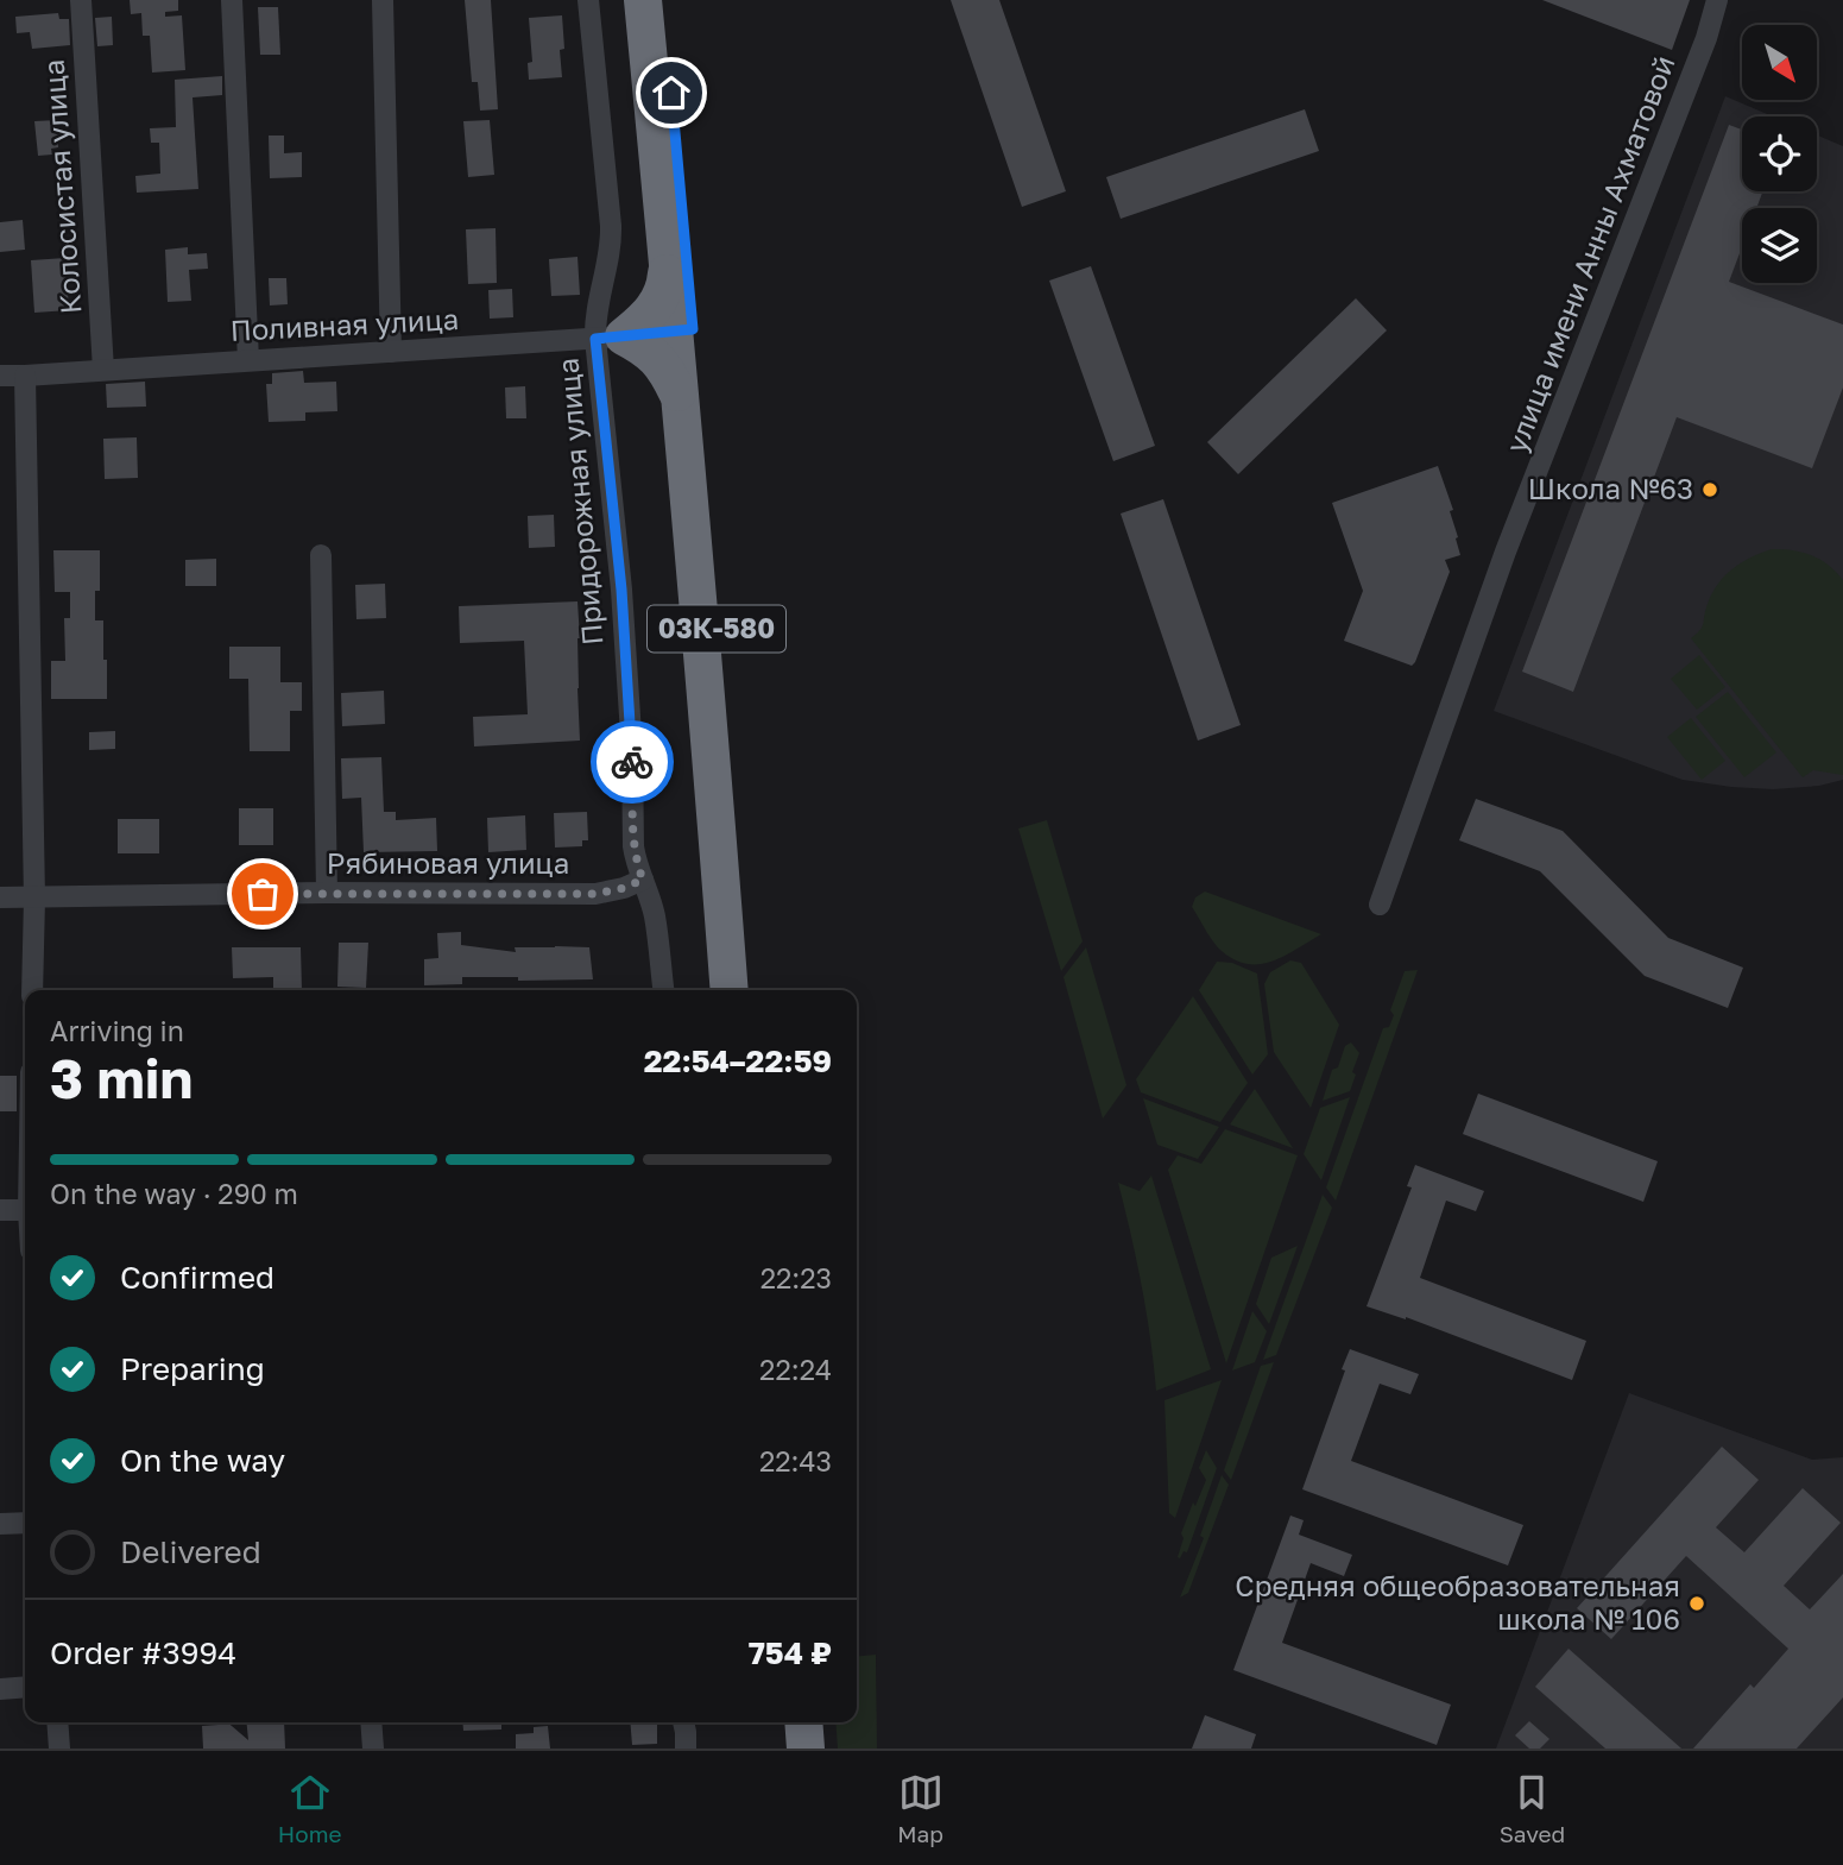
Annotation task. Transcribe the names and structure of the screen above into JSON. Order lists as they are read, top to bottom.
{
  "streets": {
    "highway": ["03К-580"],
    "street": [
      "Колосистая улица",
      "улица имени Анны Ахматовой",
      "Поливная улица",
      "Придорожная улица",
      "Рябиновая улица"
    ]
  },
  "crossings": [
    ["Колосистая улица", "Поливная улица"],
    ["Поливная улица", "Придорожная улица"],
    ["Поливная улица", "03К-580"],
    ["Придорожная улица", "Рябиновая улица"]
  ],
  "places": ["Школа №63", "Средняя общеобразовательная школа № 106"],
  "north": "bottom right",
  "page": {
    "heading": ["3 min", "Arriving in", "22:54–22:59"],
    "panel": ["Order #3994", "754 ₽"],
    "bar": "On the way · 290 m",
    "list": [
      ["Confirmed", "22:23"],
      ["Preparing", "22:24"],
      ["On the way", "22:43"],
      "Delivered"
    ],
    "tabs": ["Home", "Map", "Saved"]
  }
}
